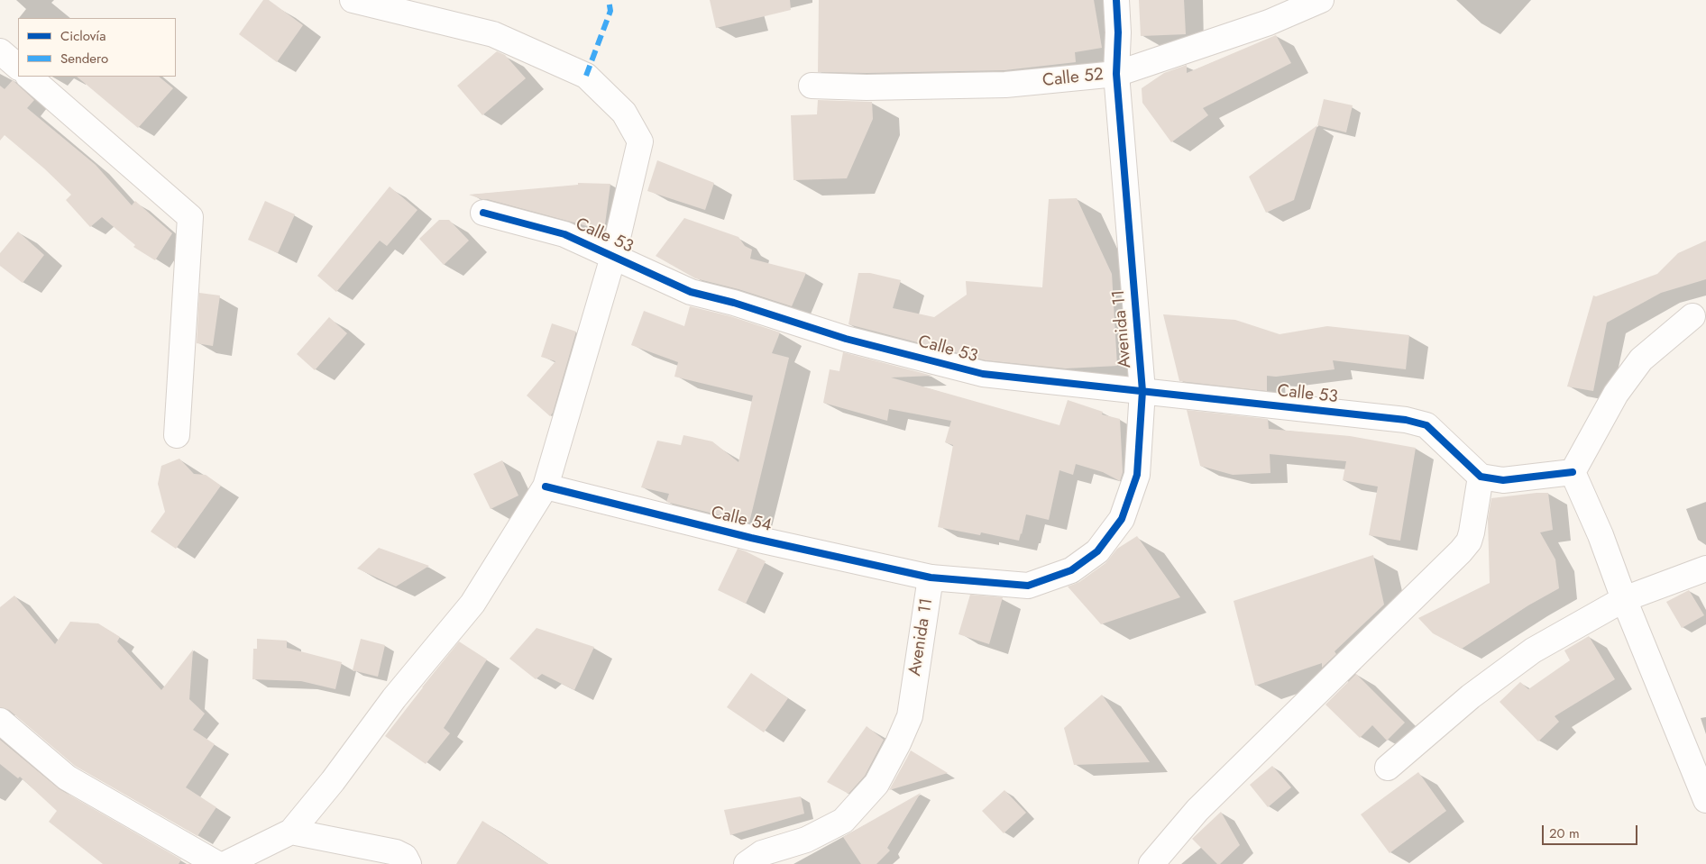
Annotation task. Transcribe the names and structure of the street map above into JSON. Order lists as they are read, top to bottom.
{
  "streets": {
    "street": [
      "Calle 52",
      "Calle 53",
      "Avenida 11",
      "Calle 54"
    ]
  },
  "crossings": [
    ["Calle 52", "Avenida 11"],
    ["Calle 53", "Avenida 11"],
    ["Avenida 11", "Calle 54"]
  ],
  "legend": ["Ciclovía", "Sendero"],
  "scale_bar": "20 m"
}
